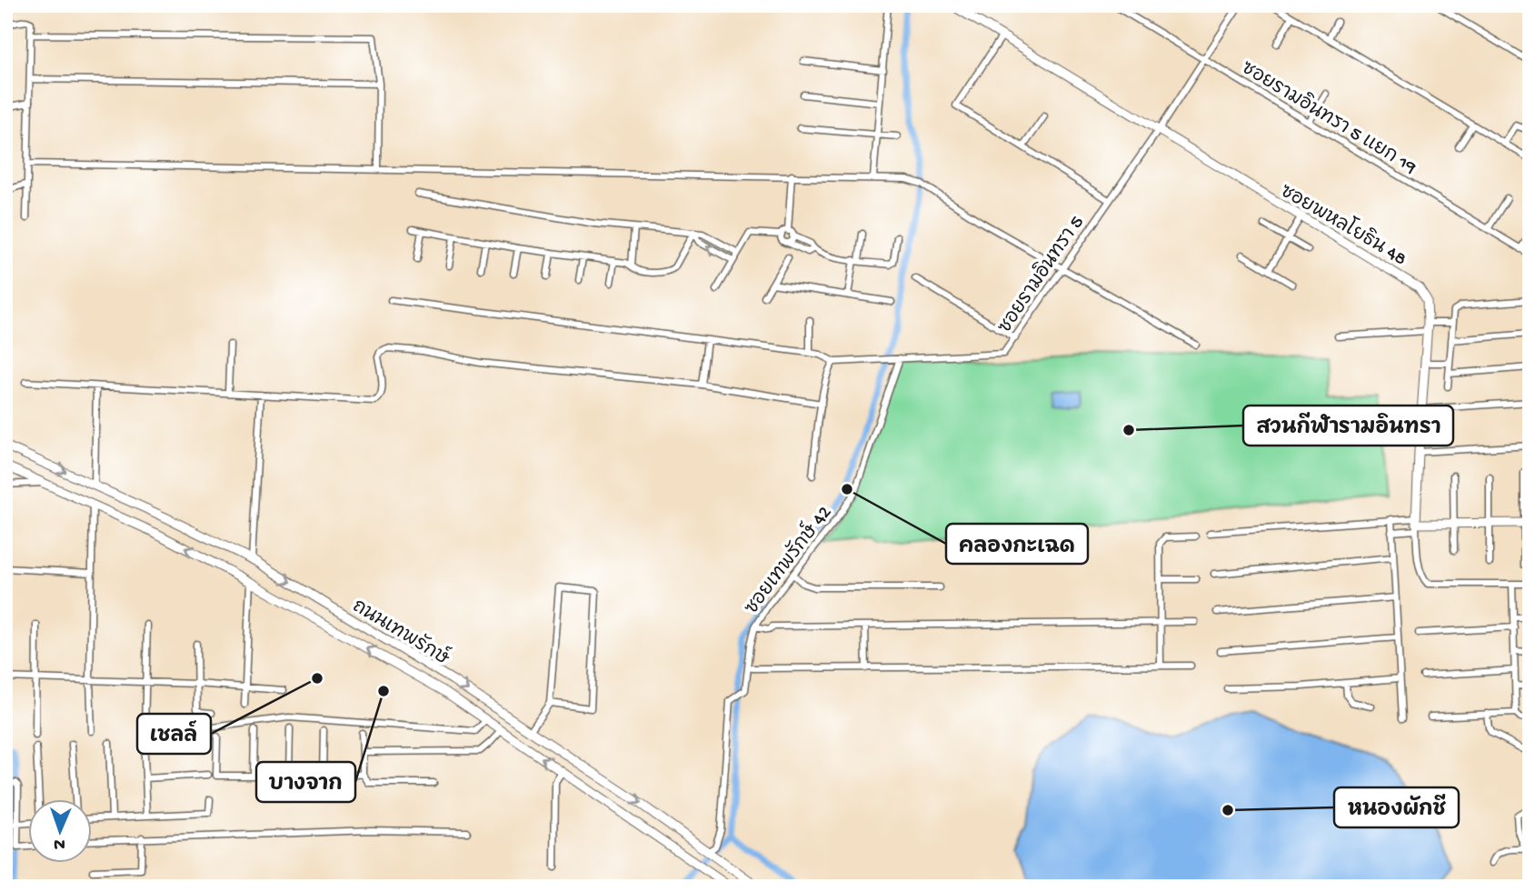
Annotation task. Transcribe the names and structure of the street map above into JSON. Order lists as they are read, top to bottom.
{
  "streets": {
    "main road": ["ซอยพหลโยธิน 48", "ถนนเทพรักษ์"],
    "street": ["ซอยรามอินทรา 5 แยก 19", "ซอยรามอินทรา 5", "ซอยเทพรักษ์ 42"]
  },
  "crossings": [
    ["ซอยรามอินทรา 5 แยก 19", "ซอยรามอินทรา 5"],
    ["ซอยพหลโยธิน 48", "ซอยรามอินทรา 5"],
    ["ซอยรามอินทรา 5", "ซอยเทพรักษ์ 42"],
    ["ซอยเทพรักษ์ 42", "ถนนเทพรักษ์"]
  ],
  "places": [
    "สวนกีฬารามอินทรา",
    "คลองกะเฉด",
    "เชลล์",
    "บางจาก",
    "หนองผักชี"
  ],
  "north": "bottom"
}
